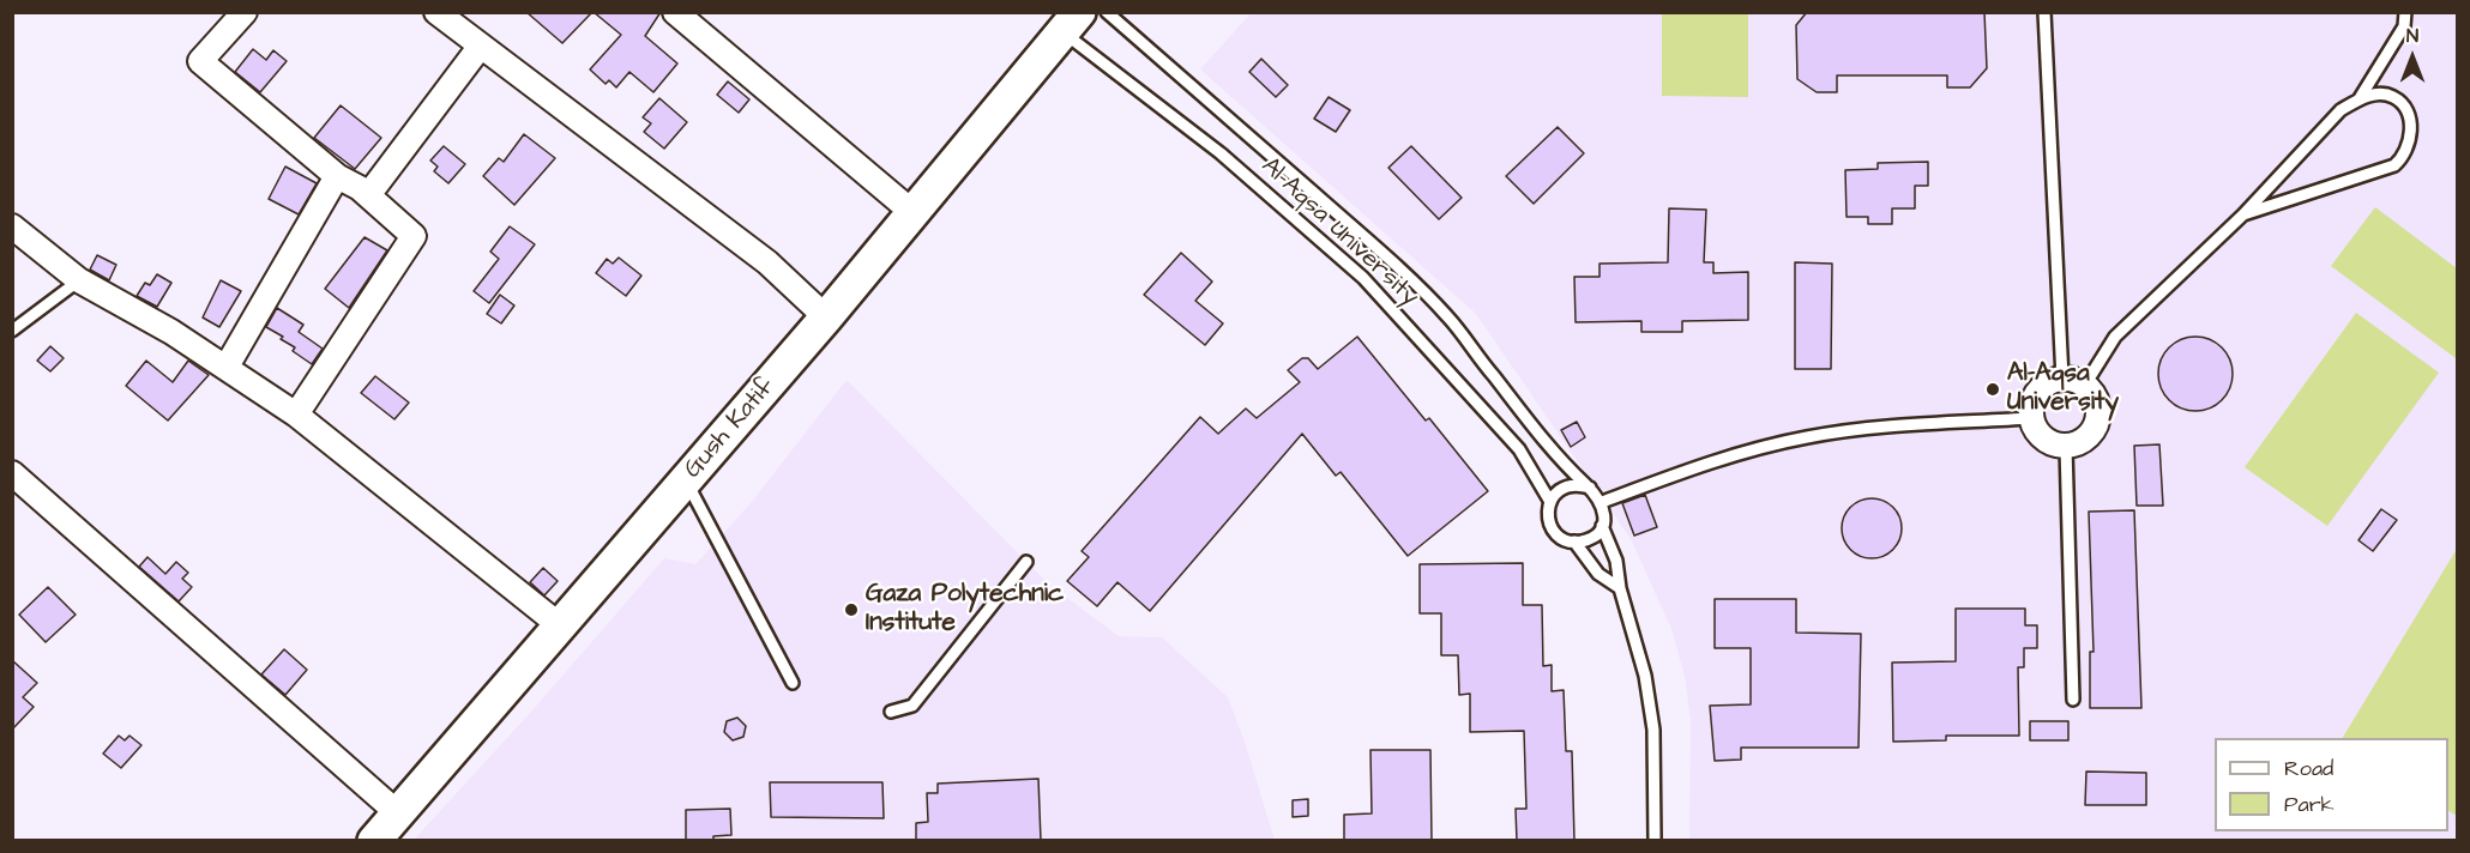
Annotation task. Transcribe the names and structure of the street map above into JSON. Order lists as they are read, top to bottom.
{
  "streets": {
    "main road": ["Gush Katif"],
    "lane": ["Al-Aqsa University"]
  },
  "crossings": [
    ["Al-Aqsa University", "Gush Katif"]
  ],
  "places": ["Al-Aqsa University", "Gaza Polytechnic Institute"],
  "legend": ["Road", "Park"],
  "north": "top"
}
